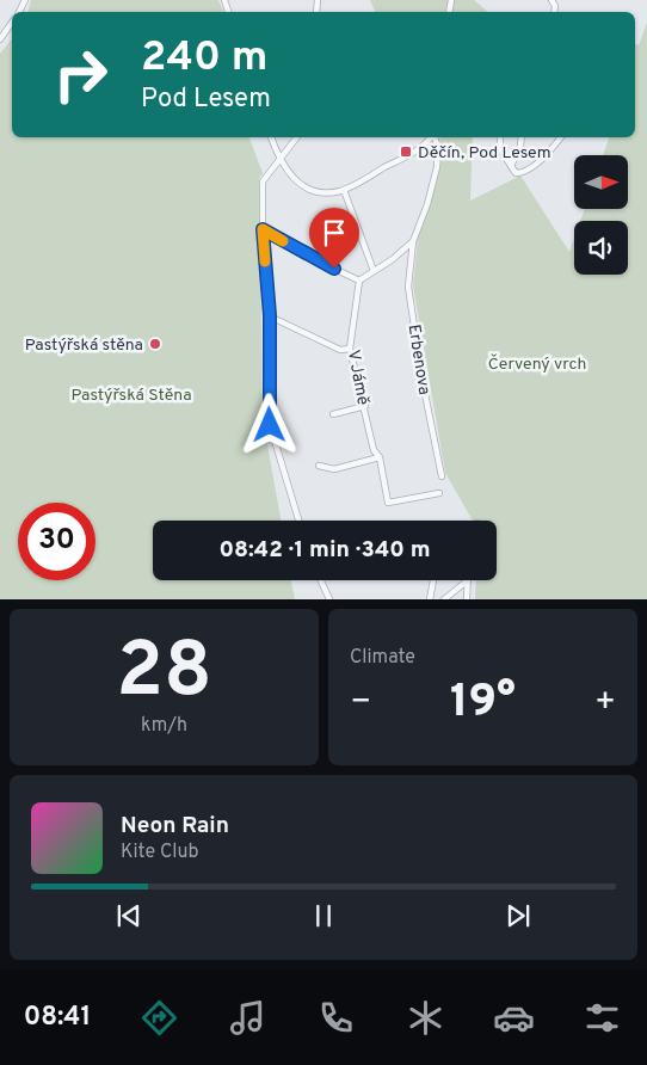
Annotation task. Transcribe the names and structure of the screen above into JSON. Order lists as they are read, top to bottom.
{
  "streets": {
    "street": ["Erbenova", "V Jámě"]
  },
  "parks": ["Červený vrch", "Pastýřská Stěna"],
  "places": {
    "transit": ["Děčín, Pod Lesem"],
    "other": ["Pastýřská stěna"]
  },
  "north": "right",
  "page": {
    "turn": ["240 m", "Pod Lesem"],
    "limit": "30",
    "trip": "08:42 · 1 min · 340 m",
    "tile": [
      ["28", "km/h"],
      "Climate"
    ],
    "heat": ["−", "19°", "+"],
    "song": ["Neon Rain", "Kite Club"],
    "tabs": "08:41"
  }
}
